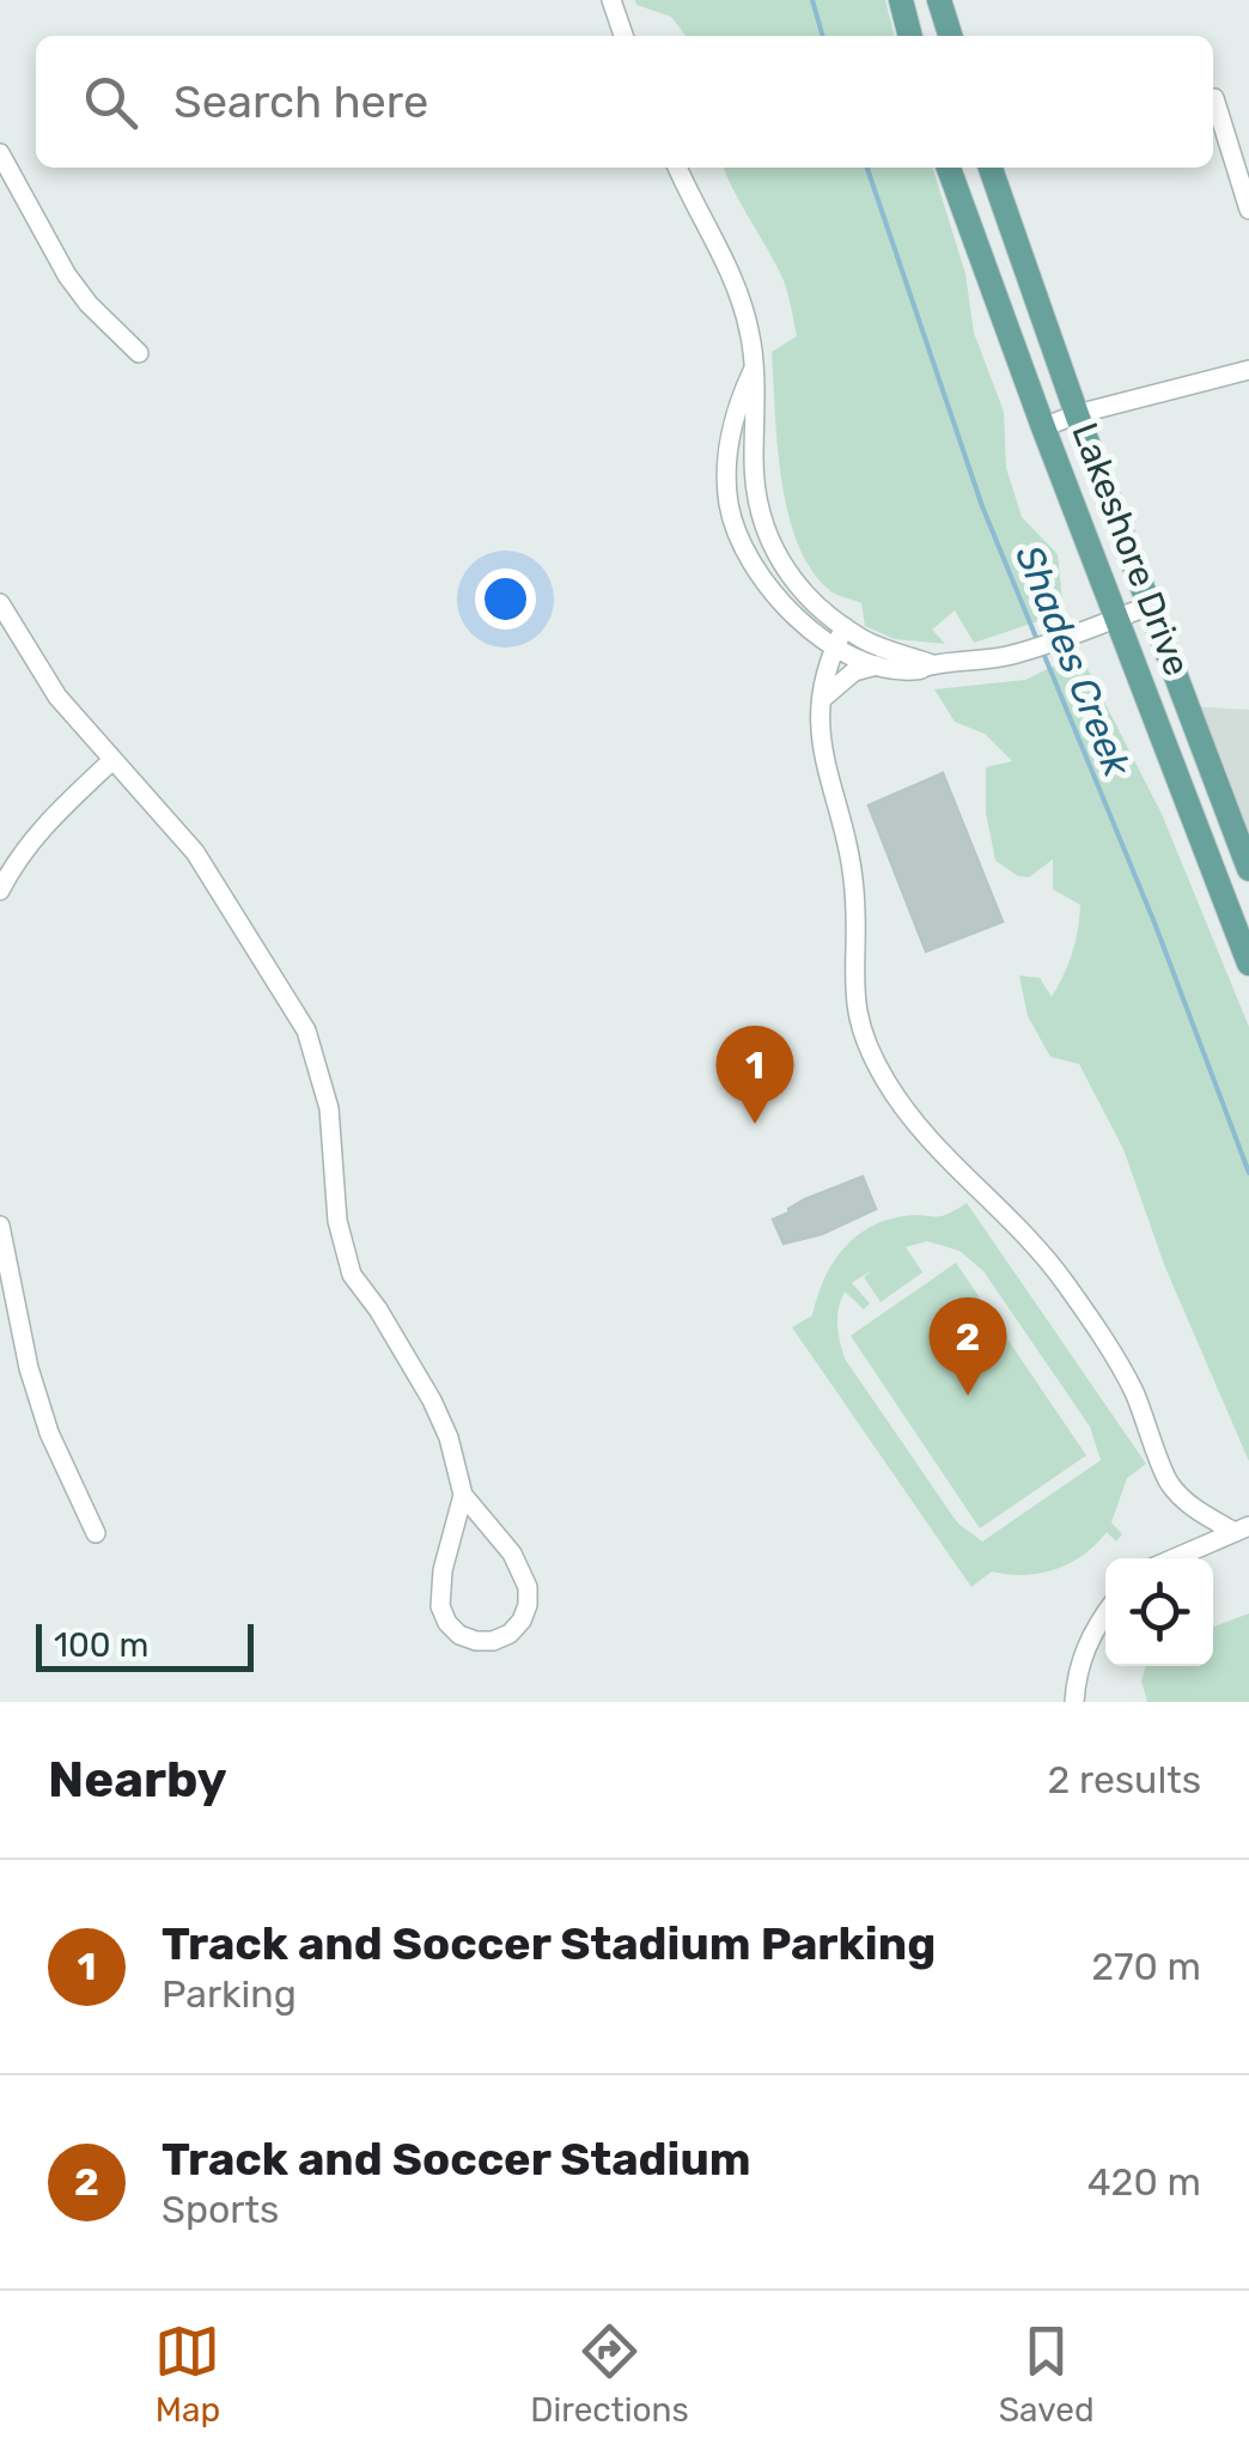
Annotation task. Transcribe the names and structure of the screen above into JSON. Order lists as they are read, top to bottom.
{
  "streets": {
    "main road": ["Lakeshore Drive"]
  },
  "water": ["Shades Creek"],
  "scale_bar": "100 m",
  "page": {
    "search": "Search here",
    "pins": ["1", "2"],
    "scale": "100 m",
    "heading": ["Nearby", "2 results"],
    "list": [
      {
        "mark": "1",
        "name": "Track and Soccer Stadium Parking",
        "note": "Parking",
        "value": "270 m"
      },
      {
        "mark": "2",
        "name": "Track and Soccer Stadium",
        "note": "Sports",
        "value": "420 m"
      }
    ],
    "nav": ["Map", "Directions", "Saved"]
  }
}
